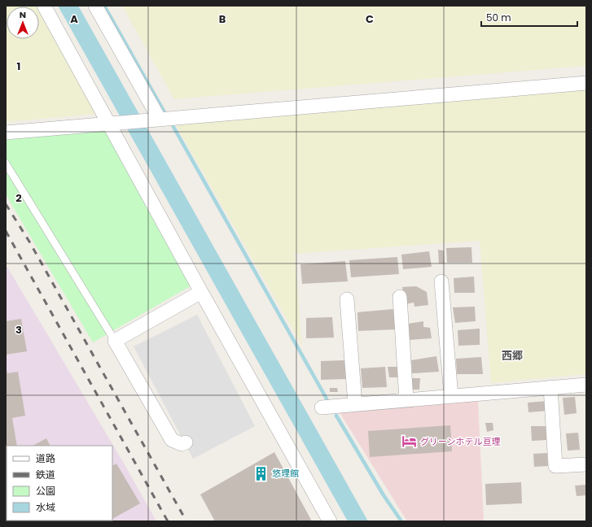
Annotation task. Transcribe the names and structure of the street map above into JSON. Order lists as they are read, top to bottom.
{
  "districts": ["西郷"],
  "places": {
    "hotel": ["グリーンホテル亘理"],
    "building": ["悠理館"]
  },
  "legend": [
    "道路",
    "鉄道",
    "公園",
    "水域"
  ],
  "scale_bar": "50 m",
  "north": "top",
  "grid": {
    "columns": ["A", "B", "C"],
    "rows": ["1", "2", "3"]
  }
}
